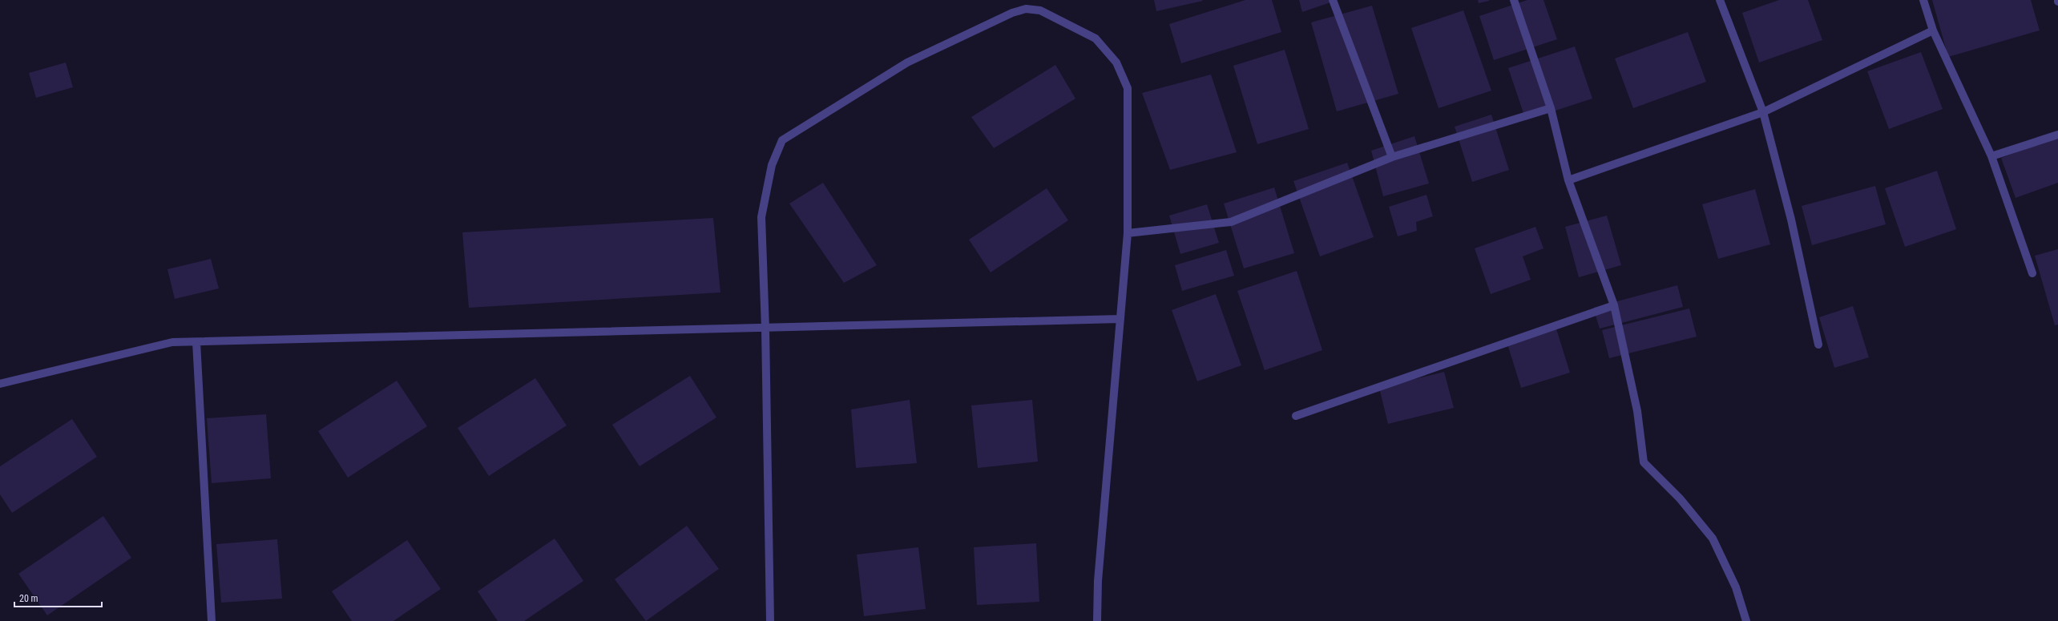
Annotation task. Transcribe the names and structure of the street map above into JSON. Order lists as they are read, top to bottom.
{
  "scale_bar": "20 m"
}
